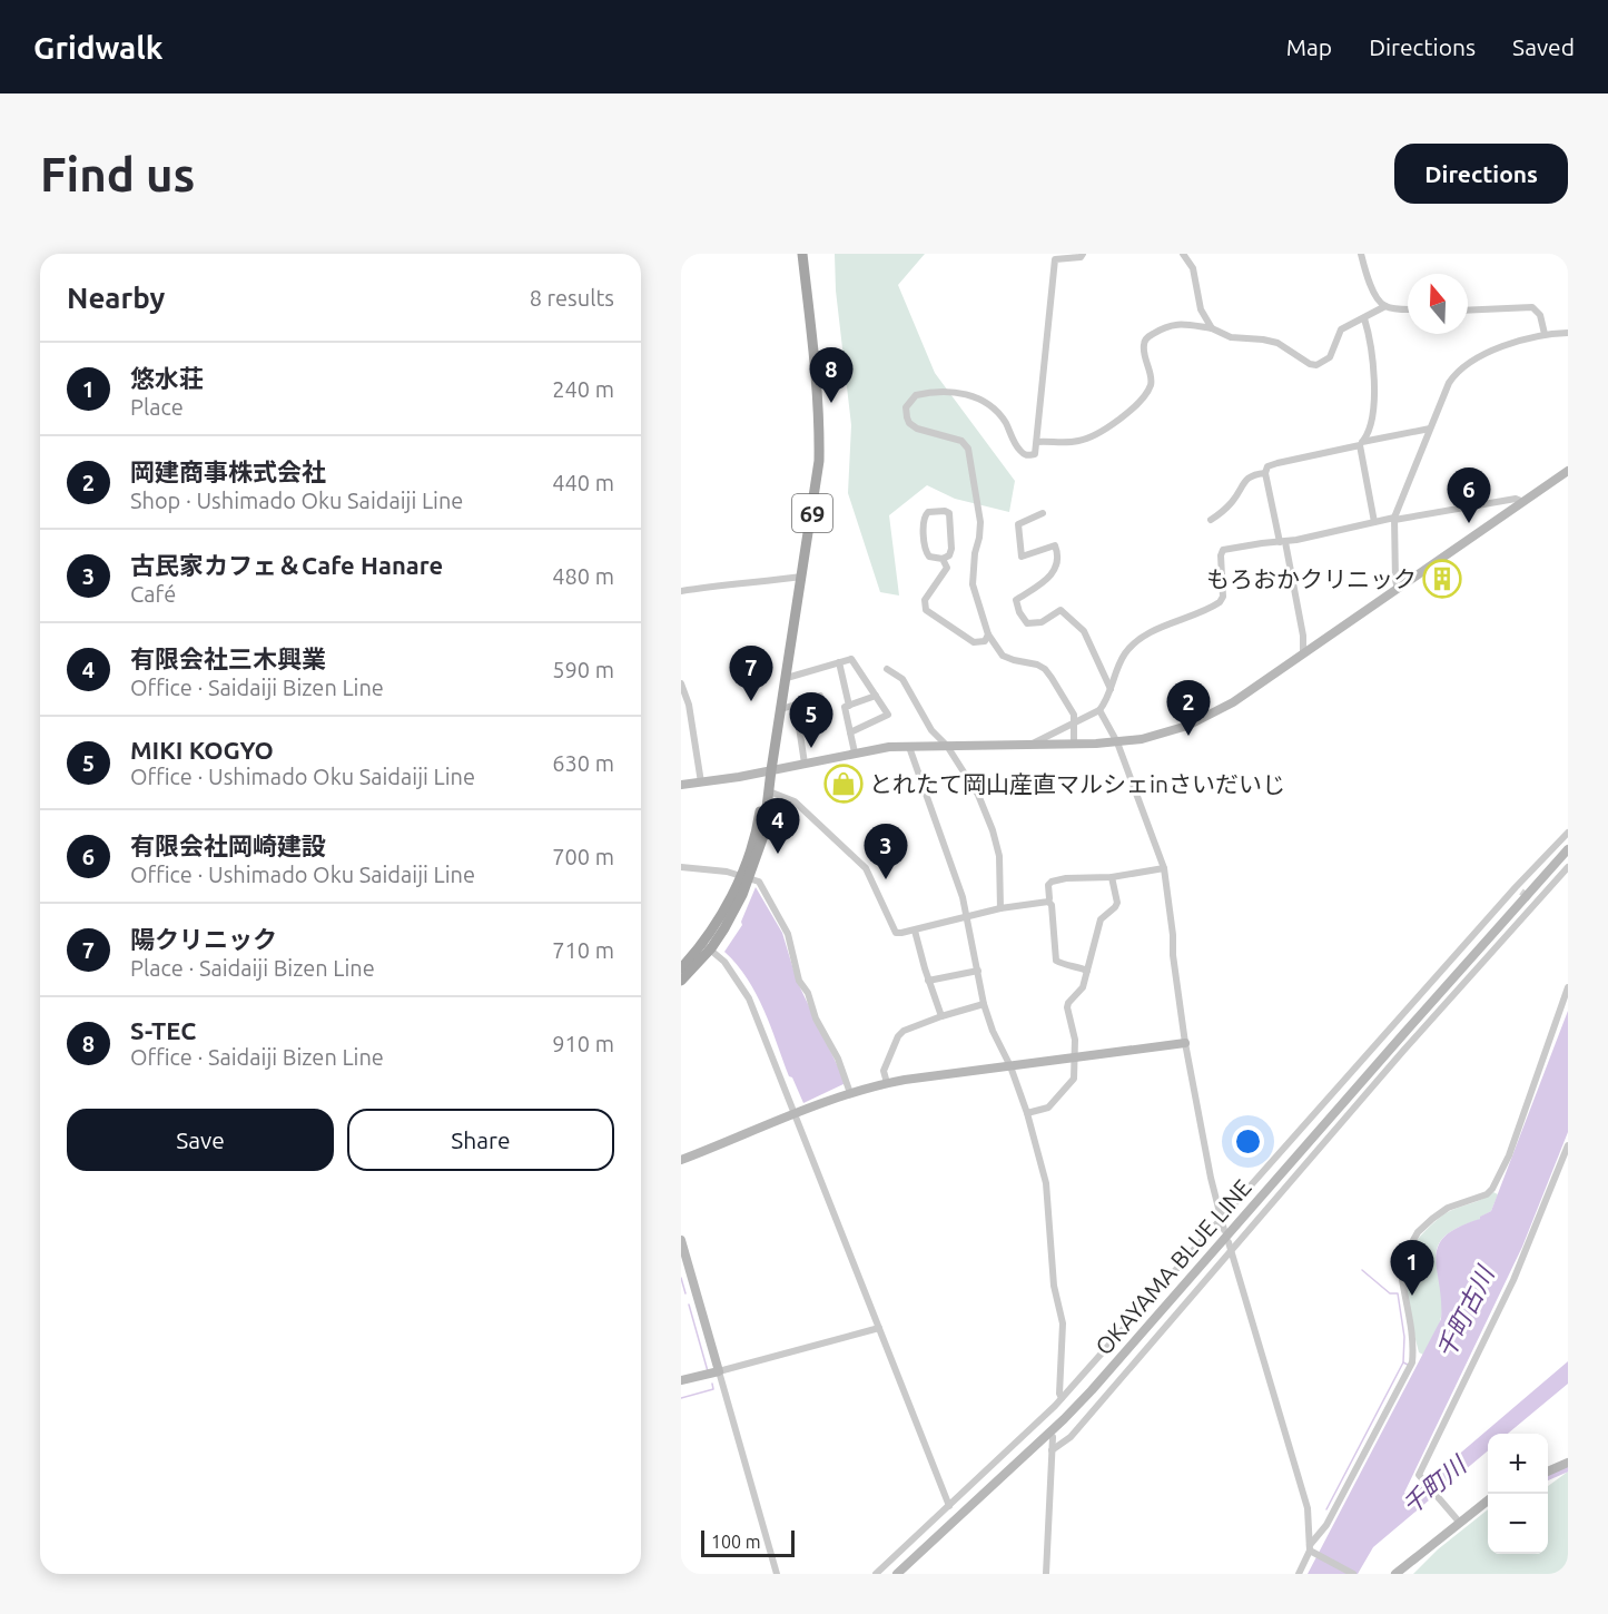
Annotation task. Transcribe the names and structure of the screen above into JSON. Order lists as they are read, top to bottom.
{
  "streets": {
    "main road": ["69", "OKAYAMA BLUE LINE"]
  },
  "water": ["千町古川", "千町川"],
  "places": {
    "building": ["もろおかクリニック"],
    "shop": ["とれたて岡山産直マルシェinさいだいじ"]
  },
  "scale_bar": "100 m",
  "north": "top",
  "page": {
    "header": "Gridwalk",
    "nav": ["Map", "Directions", "Saved"],
    "buttons": [
      "Directions",
      ["Save", "Share"]
    ],
    "title": "Find us",
    "heading": ["Nearby", "8 results"],
    "list": [
      {
        "mark": "1",
        "name": "悠水荘",
        "note": "Place",
        "value": "240 m"
      },
      {
        "mark": "2",
        "name": "岡建商事株式会社",
        "note": "Shop · Ushimado Oku Saidaiji Line",
        "value": "440 m"
      },
      {
        "mark": "3",
        "name": "古民家カフェ＆Cafe Hanare",
        "note": "Café",
        "value": "480 m"
      },
      {
        "mark": "4",
        "name": "有限会社三木興業",
        "note": "Office · Saidaiji Bizen Line",
        "value": "590 m"
      },
      {
        "mark": "5",
        "name": "MIKI KOGYO",
        "note": "Office · Ushimado Oku Saidaiji Line",
        "value": "630 m"
      },
      {
        "mark": "6",
        "name": "有限会社岡崎建設",
        "note": "Office · Ushimado Oku Saidaiji Line",
        "value": "700 m"
      },
      {
        "mark": "7",
        "name": "陽クリニック",
        "note": "Place · Saidaiji Bizen Line",
        "value": "710 m"
      },
      {
        "mark": "8",
        "name": "S-TEC",
        "note": "Office · Saidaiji Bizen Line",
        "value": "910 m"
      }
    ],
    "pins": [
      "8",
      "6",
      "7",
      "2",
      "5",
      "4",
      "3",
      "1"
    ],
    "map_buttons": ["+", "−"],
    "scale": "100 m"
  }
}
